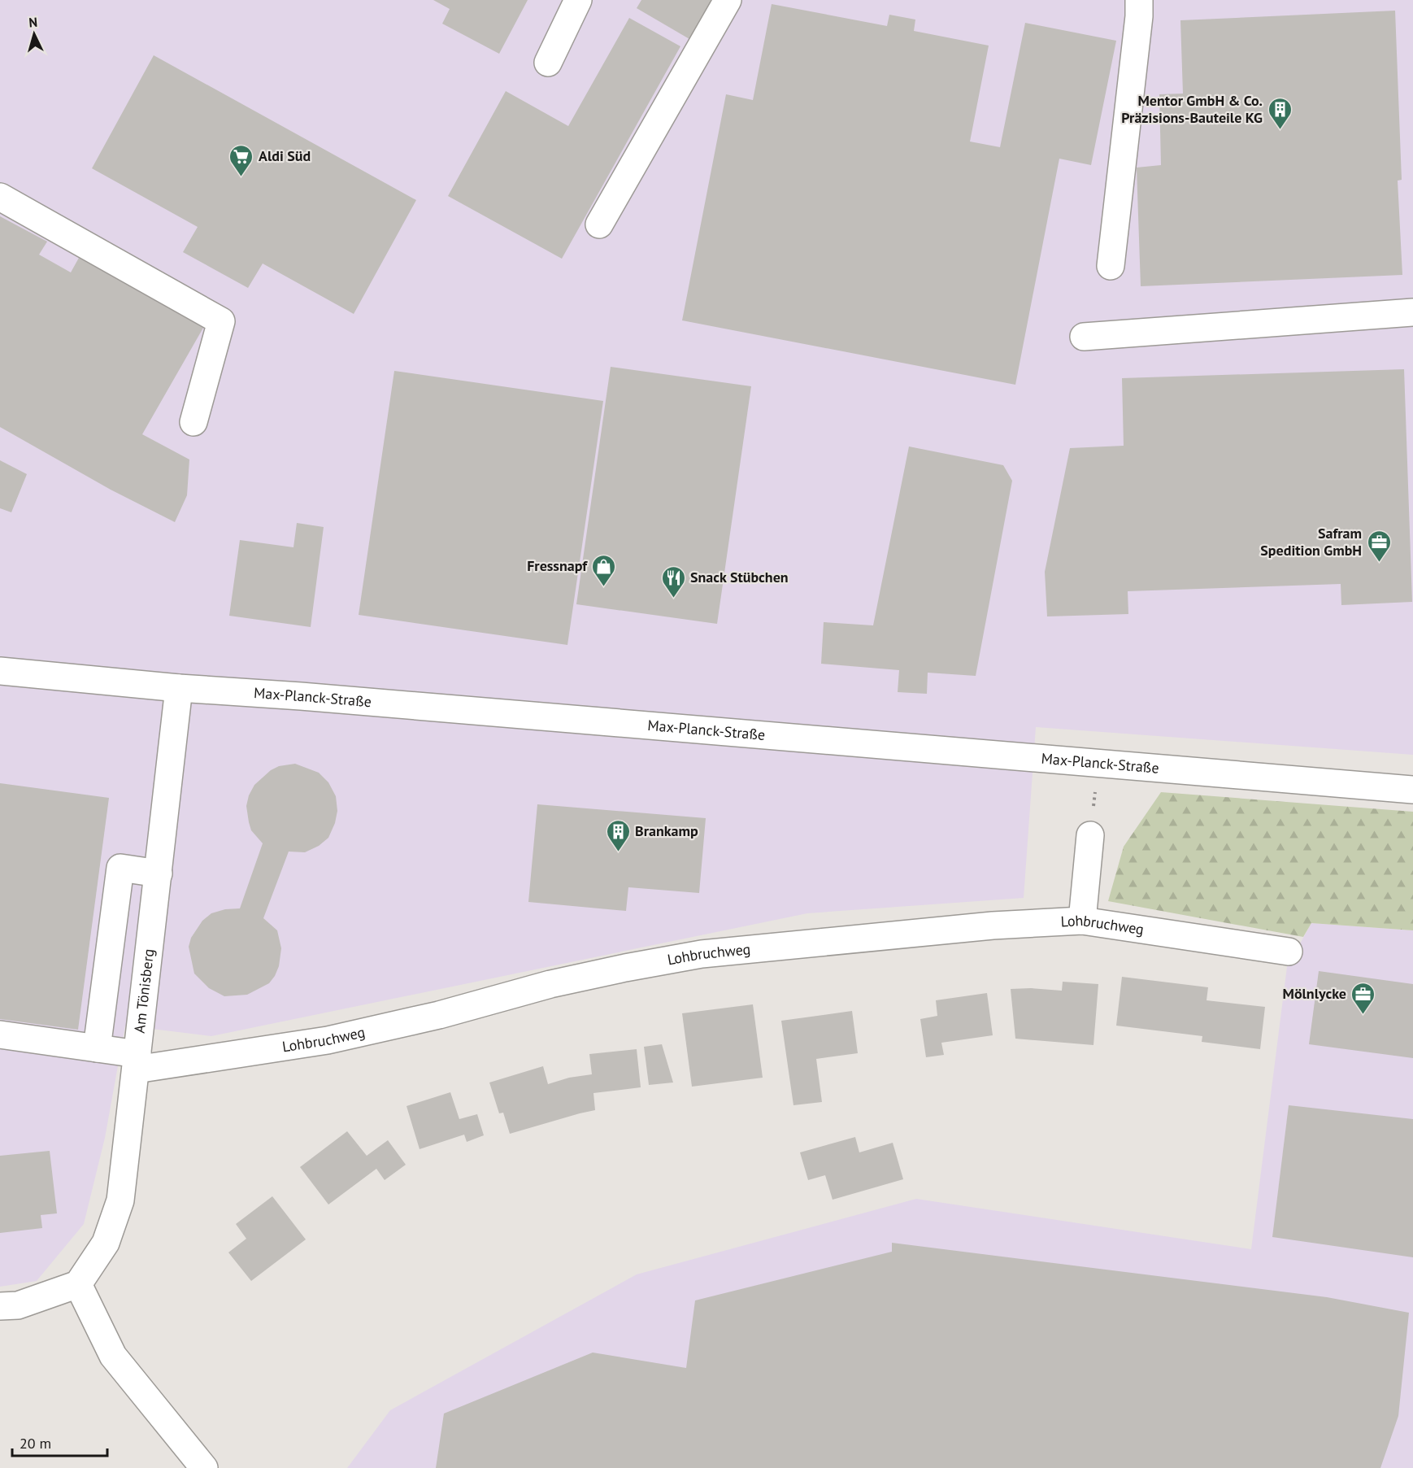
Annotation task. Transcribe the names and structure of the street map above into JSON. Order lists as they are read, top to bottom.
{
  "streets": {
    "street": ["Max-Planck-Straße", "Lohbruchweg", "Am Tönisberg"]
  },
  "crossings": [
    ["Max-Planck-Straße", "Am Tönisberg"],
    ["Lohbruchweg", "Am Tönisberg"]
  ],
  "places": {
    "building": ["Mentor GmbH & Co. Präzisions-Bauteile KG", "Brankamp"],
    "supermarket": ["Aldi Süd"],
    "office": ["Safram Spedition GmbH", "Mölnlycke"],
    "shop": ["Fressnapf"],
    "restaurant": ["Snack Stübchen"]
  },
  "scale_bar": "20 m",
  "north": "top"
}
